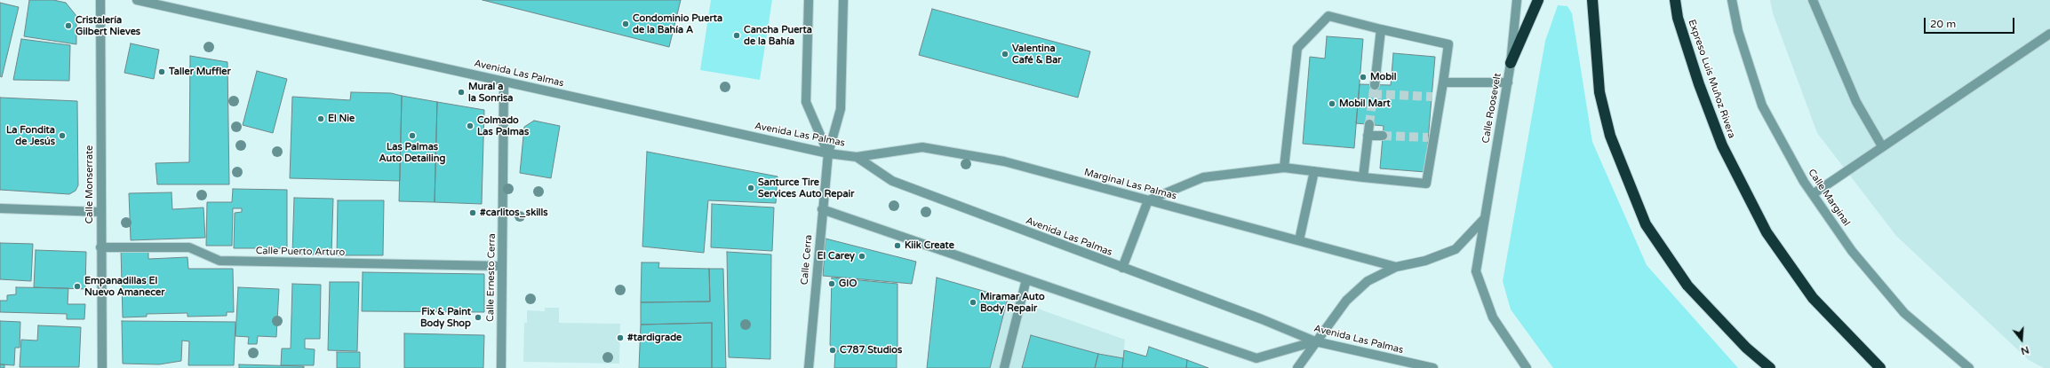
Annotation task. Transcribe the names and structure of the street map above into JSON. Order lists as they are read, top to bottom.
{
  "streets": {
    "highway": ["Expreso Luis Muñoz Rivera"],
    "street": [
      "Avenida Las Palmas",
      "Calle Roosevelt",
      "Calle Monserrate",
      "Marginal Las Palmas",
      "Calle Marginal",
      "Calle Puerto Arturo",
      "Calle Cerra",
      "Calle Ernesto Cerra"
    ]
  },
  "crossings": [
    ["Avenida Las Palmas", "Marginal Las Palmas"],
    ["Avenida Las Palmas", "Calle Cerra"],
    ["Avenida Las Palmas", "Calle Ernesto Cerra"],
    ["Calle Monserrate", "Calle Puerto Arturo"],
    ["Calle Puerto Arturo", "Calle Ernesto Cerra"]
  ],
  "places": [
    "Condominio Puerta de la Bahía A",
    "Cristalería Gilbert Nieves",
    "Cancha Puerta de la Bahía",
    "Valentina Café & Bar",
    "Taller Muffler",
    "Mobil",
    "Mural a la Sonrisa",
    "Mobil Mart",
    "El Nie",
    "Colmado Las Palmas",
    "La Fondita de Jesús",
    "Las Palmas Auto Detailing",
    "Santurce Tire Services Auto Repair",
    "#carlitos_skills",
    "Kiik Create",
    "El Carey",
    "GIO",
    "Empanadillas El Nuevo Amanecer",
    "Miramar Auto Body Repair",
    "Fix & Paint Body Shop",
    "#tardigrade",
    "C787 Studios"
  ],
  "scale_bar": "20 m",
  "north": "bottom"
}
